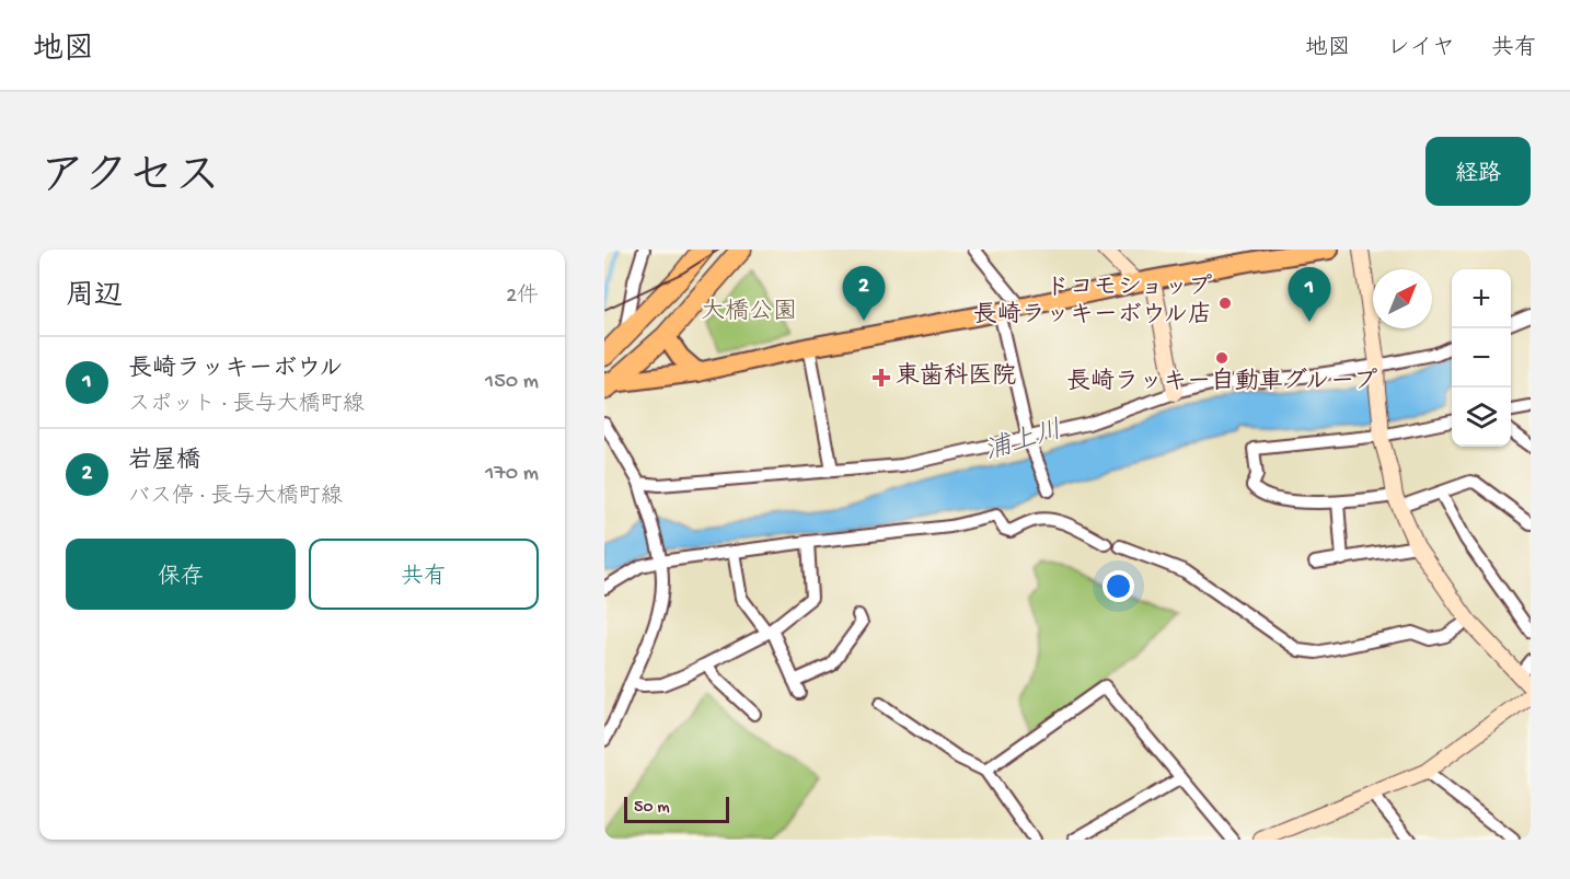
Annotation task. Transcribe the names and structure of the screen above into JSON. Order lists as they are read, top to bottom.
{
  "water": ["浦上川"],
  "parks": ["大橋公園"],
  "places": {
    "other": ["ドコモショップ 長崎ラッキーボウル店", "長崎ラッキー自動車グループ"],
    "health": ["東歯科医院"]
  },
  "scale_bar": "50 m",
  "north": "top right",
  "page": {
    "header": "地図",
    "nav": ["地図", "レイヤ", "共有"],
    "title": "アクセス",
    "buttons": [
      "経路",
      ["保存", "共有"]
    ],
    "heading": ["周辺", "2件"],
    "pins": ["2", "1"],
    "map_buttons": ["+", "−"],
    "list": [
      {
        "mark": "1",
        "name": "長崎ラッキーボウル",
        "note": "スポット · 長与大橋町線",
        "value": "150 m"
      },
      {
        "mark": "2",
        "name": "岩屋橋",
        "note": "バス停 · 長与大橋町線",
        "value": "170 m"
      }
    ],
    "scale": "50 m"
  }
}
